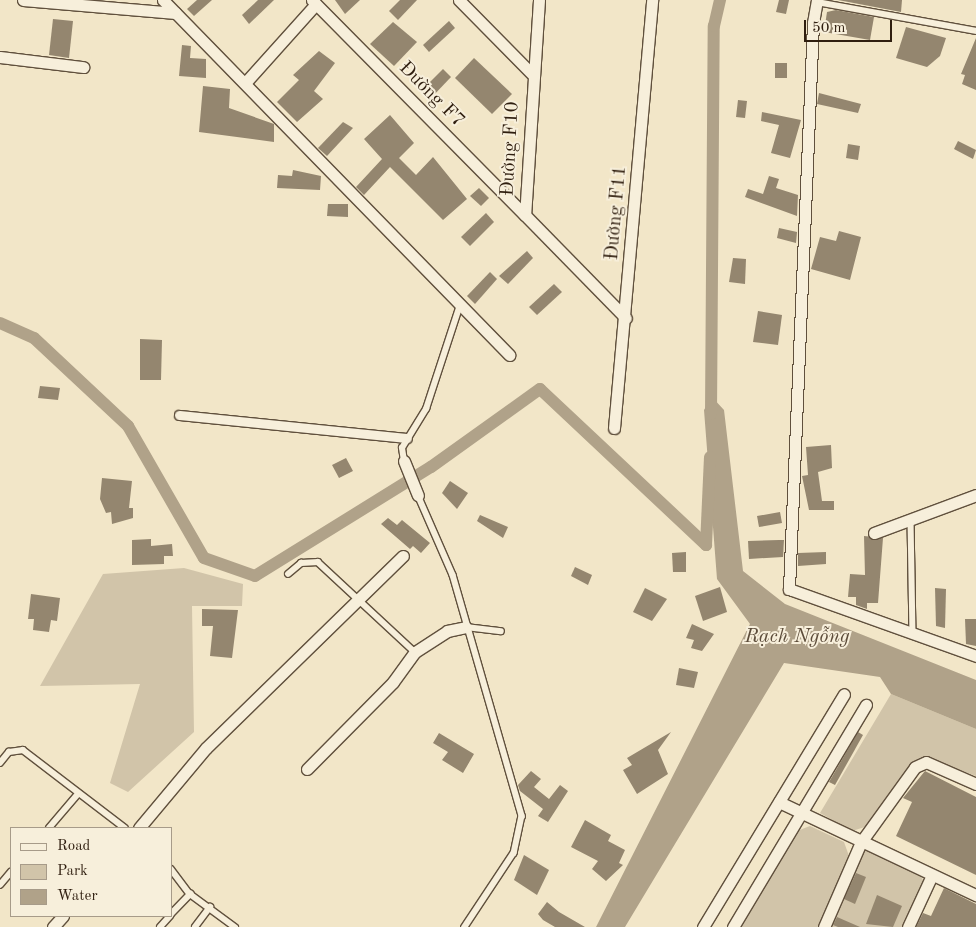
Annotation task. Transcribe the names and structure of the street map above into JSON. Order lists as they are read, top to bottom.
{
  "streets": {
    "street": ["Đường F7", "Đường F10", "Đường F11"]
  },
  "crossings": [
    ["Đường F7", "Đường F10"],
    ["Đường F10", "Đường F11"]
  ],
  "water": ["Rạch Ngỗng"],
  "legend": ["Road", "Park", "Water"],
  "scale_bar": "50 m"
}
